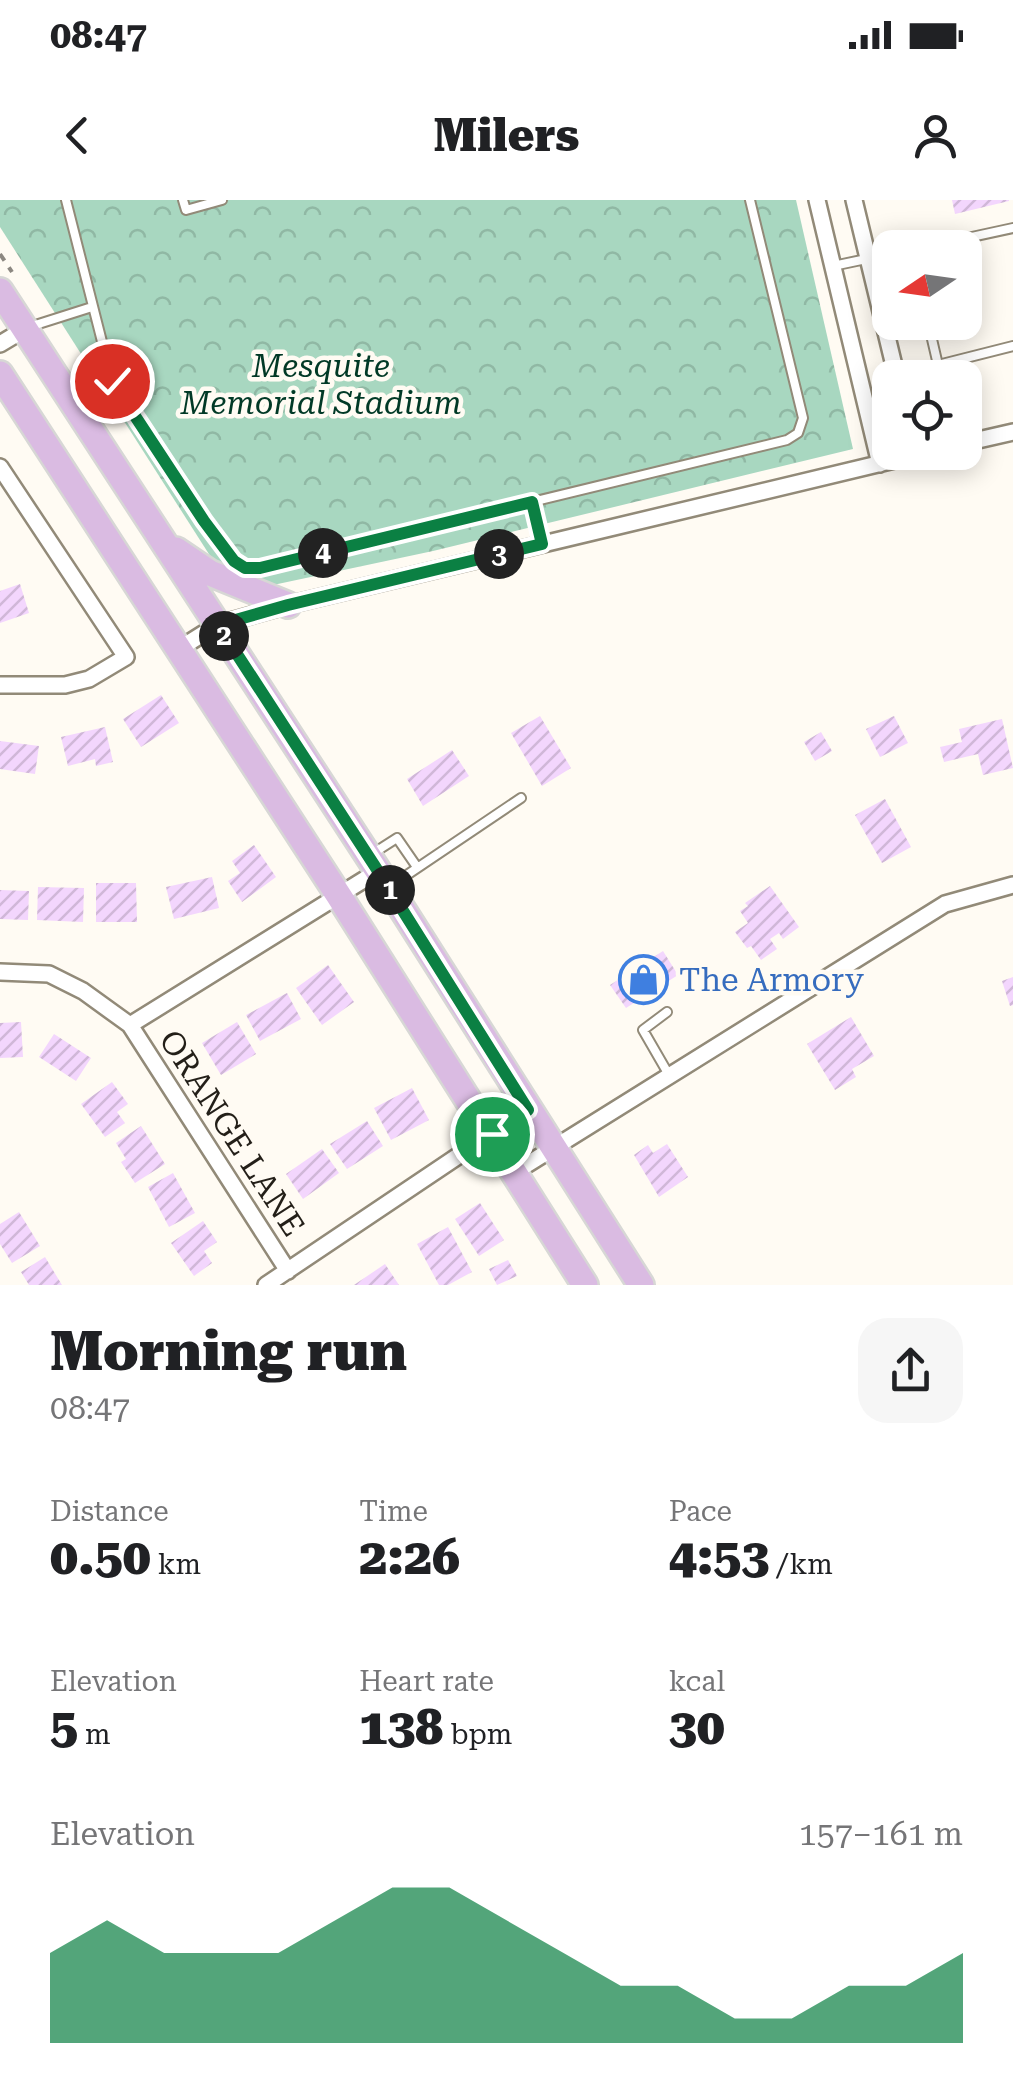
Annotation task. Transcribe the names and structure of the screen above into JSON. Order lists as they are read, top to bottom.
{
  "streets": {
    "street": ["ORANGE LANE"]
  },
  "parks": ["Mesquite Memorial Stadium"],
  "places": {
    "shop": ["The Armory"]
  },
  "north": "left",
  "page": {
    "status": "08:47",
    "header": "Milers",
    "pins": [
      "4",
      "3",
      "2",
      "1"
    ],
    "heading": ["Morning run", "08:47"],
    "stats": [
      ["Distance", "0.50 km"],
      ["Time", "2:26"],
      ["Pace", "4:53 /km"],
      ["Elevation", "5 m"],
      ["Heart rate", "138 bpm"],
      ["kcal", "30"]
    ],
    "chart": ["Elevation", "157–161 m"]
  }
}
